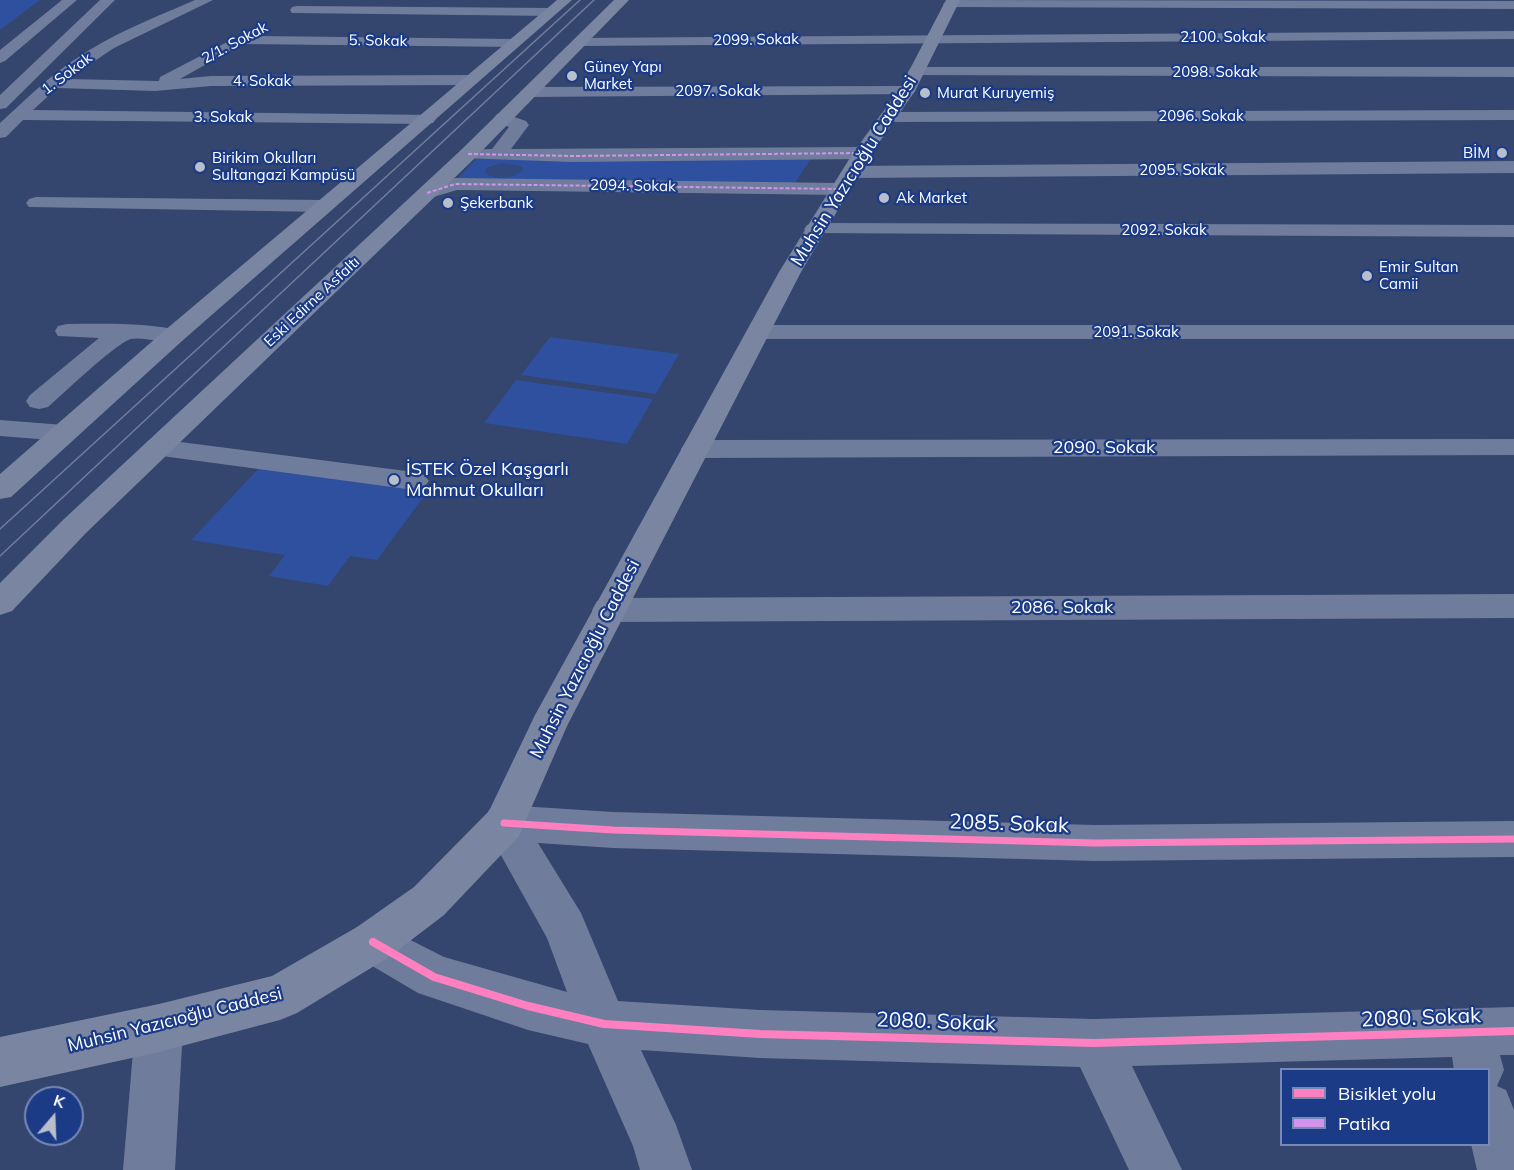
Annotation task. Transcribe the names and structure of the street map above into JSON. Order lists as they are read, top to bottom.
{
  "streets": {
    "main road": ["Muhsin Yazıcıoğlu Caddesi", "Eski Edirne Asfaltı"],
    "street": [
      "2100. Sokak",
      "2099. Sokak",
      "5. Sokak",
      "2/1. Sokak",
      "2098. Sokak",
      "1. Sokak",
      "4. Sokak",
      "2097. Sokak",
      "2096. Sokak",
      "3. Sokak",
      "2095. Sokak",
      "2094. Sokak",
      "2092. Sokak",
      "2091. Sokak",
      "2090. Sokak",
      "2086. Sokak",
      "2085. Sokak",
      "2080. Sokak"
    ]
  },
  "crossings": [
    ["2100. Sokak", "2099. Sokak"],
    ["2100. Sokak", "Muhsin Yazıcıoğlu Caddesi"],
    ["2099. Sokak", "Muhsin Yazıcıoğlu Caddesi"],
    ["2099. Sokak", "Eski Edirne Asfaltı"],
    ["5. Sokak", "2/1. Sokak"],
    ["2/1. Sokak", "4. Sokak"],
    ["2098. Sokak", "2097. Sokak"],
    ["2098. Sokak", "Muhsin Yazıcıoğlu Caddesi"],
    ["1. Sokak", "4. Sokak"],
    ["1. Sokak", "3. Sokak"],
    ["2097. Sokak", "Muhsin Yazıcıoğlu Caddesi"],
    ["2097. Sokak", "Eski Edirne Asfaltı"],
    ["2096. Sokak", "Muhsin Yazıcıoğlu Caddesi"],
    ["2095. Sokak", "Muhsin Yazıcıoğlu Caddesi"],
    ["2095. Sokak", "2094. Sokak"],
    ["Muhsin Yazıcıoğlu Caddesi", "2094. Sokak"],
    ["Muhsin Yazıcıoğlu Caddesi", "2092. Sokak"],
    ["Muhsin Yazıcıoğlu Caddesi", "2091. Sokak"],
    ["Muhsin Yazıcıoğlu Caddesi", "2090. Sokak"],
    ["Muhsin Yazıcıoğlu Caddesi", "2086. Sokak"],
    ["Muhsin Yazıcıoğlu Caddesi", "2085. Sokak"],
    ["Muhsin Yazıcıoğlu Caddesi", "2080. Sokak"],
    ["2094. Sokak", "Eski Edirne Asfaltı"]
  ],
  "places": [
    "Güney Yapı Market",
    "Murat Kuruyemiş",
    "BİM",
    "Birikim Okulları Sultangazi Kampüsü",
    "Ak Market",
    "Şekerbank",
    "Emir Sultan Camii",
    "İSTEK Özel Kaşgarlı Mahmut Okulları"
  ],
  "legend": ["Bisiklet yolu", "Patika"],
  "north": "top"
}
